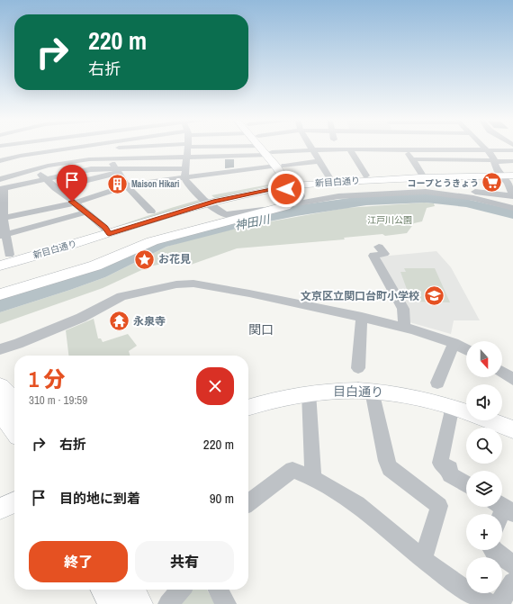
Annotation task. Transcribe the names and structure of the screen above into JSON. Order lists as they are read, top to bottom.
{
  "streets": {
    "main road": ["新目白通り", "目白通り"]
  },
  "districts": ["関口"],
  "water": ["神田川"],
  "parks": ["江戸川公園"],
  "places": {
    "supermarket": ["コープとうきょう"],
    "building": ["Maison Hikari"],
    "place": ["お花見"],
    "school or university": ["文京区立関口台町小学校"],
    "temple": ["永泉寺"]
  },
  "north": "bottom",
  "page": {
    "turn": ["220 m", "右折"],
    "map_buttons": ["+", "−"],
    "heading": ["1 分", "310 m · 19:59"],
    "list": [
      {
        "name": "右折",
        "value": "220 m"
      },
      {
        "name": "目的地に到着",
        "value": "90 m"
      }
    ],
    "buttons": ["終了", "共有"]
  }
}
